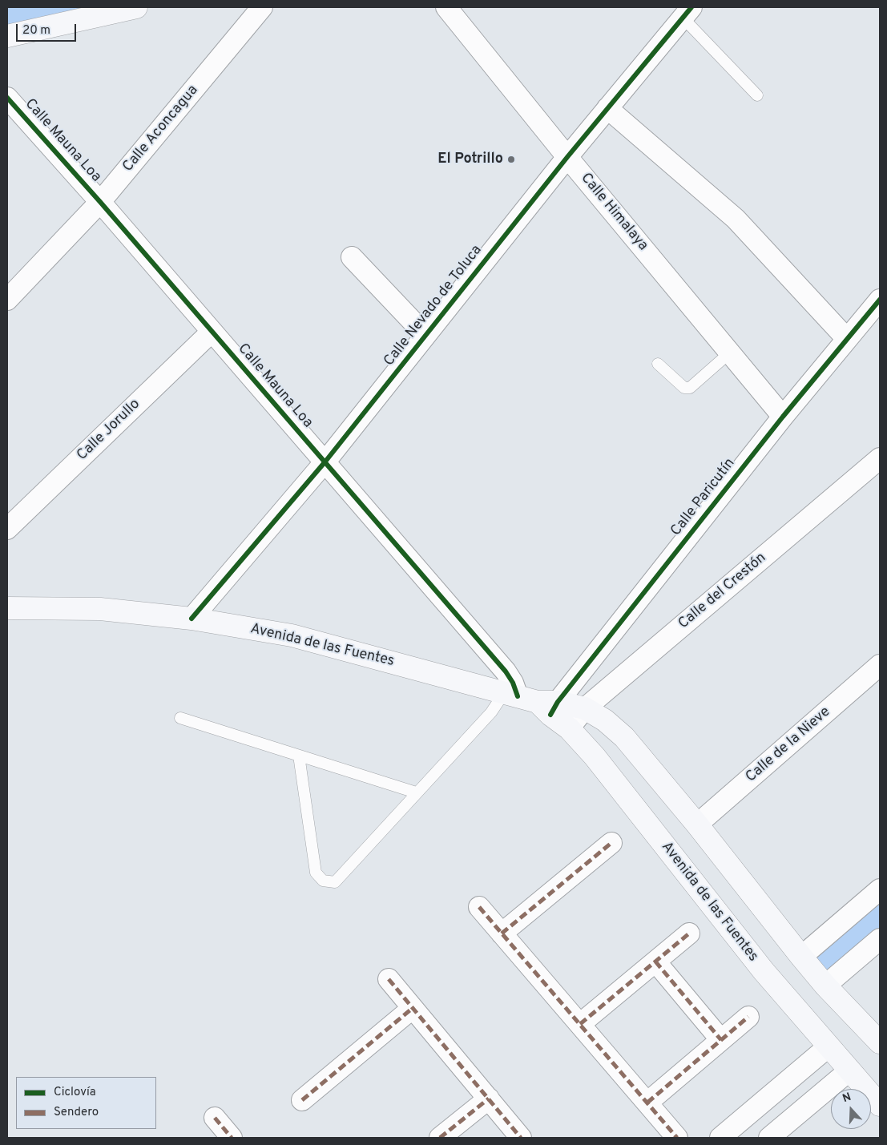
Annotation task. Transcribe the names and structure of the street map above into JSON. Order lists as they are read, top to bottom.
{
  "streets": {
    "main road": ["Avenida de las Fuentes"],
    "street": [
      "Calle Aconcagua",
      "Calle Mauna Loa",
      "Calle Himalaya",
      "Calle Nevado de Toluca",
      "Calle Jorullo",
      "Calle Paricutín",
      "Calle del Crestón",
      "Calle de la Nieve"
    ]
  },
  "crossings": [
    ["Calle Aconcagua", "Calle Mauna Loa"],
    ["Calle Mauna Loa", "Calle Nevado de Toluca"],
    ["Calle Mauna Loa", "Calle Jorullo"],
    ["Calle Mauna Loa", "Calle Paricutín"],
    ["Calle Mauna Loa", "Avenida de las Fuentes"],
    ["Calle Himalaya", "Calle Nevado de Toluca"],
    ["Calle Himalaya", "Calle Paricutín"],
    ["Calle Nevado de Toluca", "Avenida de las Fuentes"],
    ["Calle Paricutín", "Avenida de las Fuentes"],
    ["Calle del Crestón", "Avenida de las Fuentes"],
    ["Avenida de las Fuentes", "Calle de la Nieve"]
  ],
  "places": ["El Potrillo"],
  "legend": ["Ciclovía", "Sendero"],
  "scale_bar": "20 m",
  "north": "top"
}
